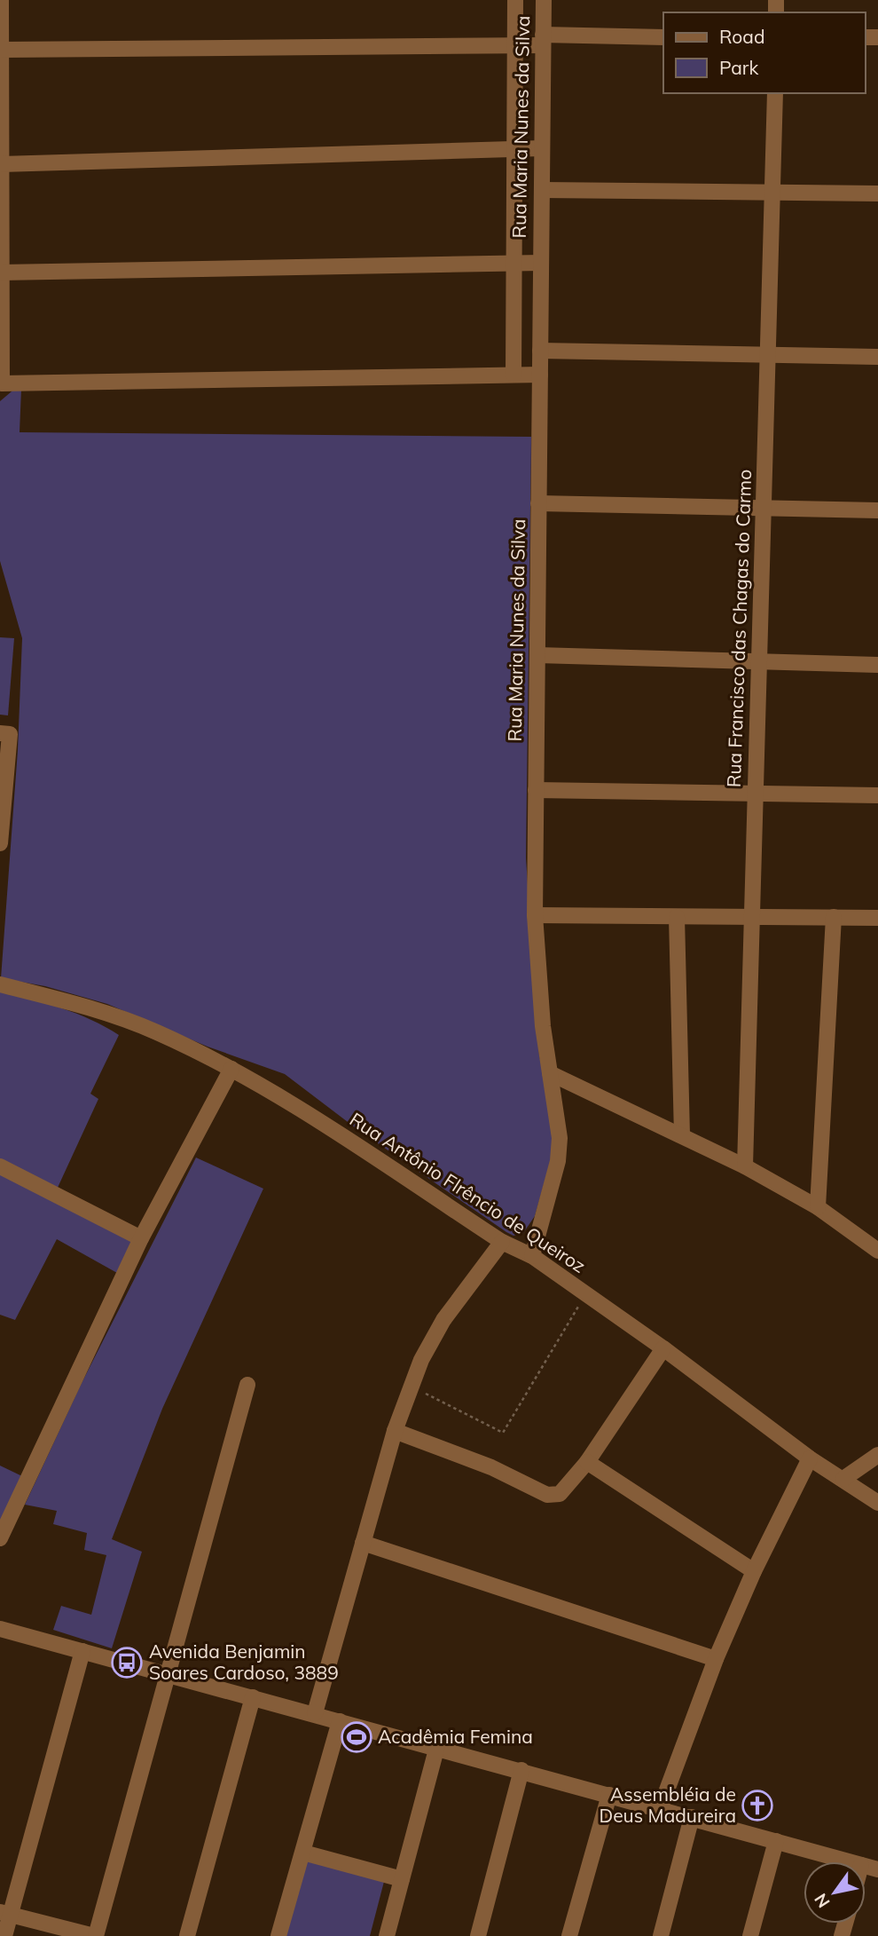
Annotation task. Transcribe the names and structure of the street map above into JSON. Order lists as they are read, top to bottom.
{
  "streets": {
    "street": ["Rua Maria Nunes da Silva", "Rua Francisco das Chagas do Carmo", "Rua Antônio Flrêncio de Queiroz"]
  },
  "crossings": [
    ["Rua Maria Nunes da Silva", "Rua Antônio Flrêncio de Queiroz"]
  ],
  "places": {
    "bus stop": ["Avenida Benjamin Soares Cardoso, 3889"],
    "sports": ["Acadêmia Femina"],
    "church": ["Assembléia de Deus Madureira"]
  },
  "legend": ["Road", "Park"],
  "north": "bottom left"
}
